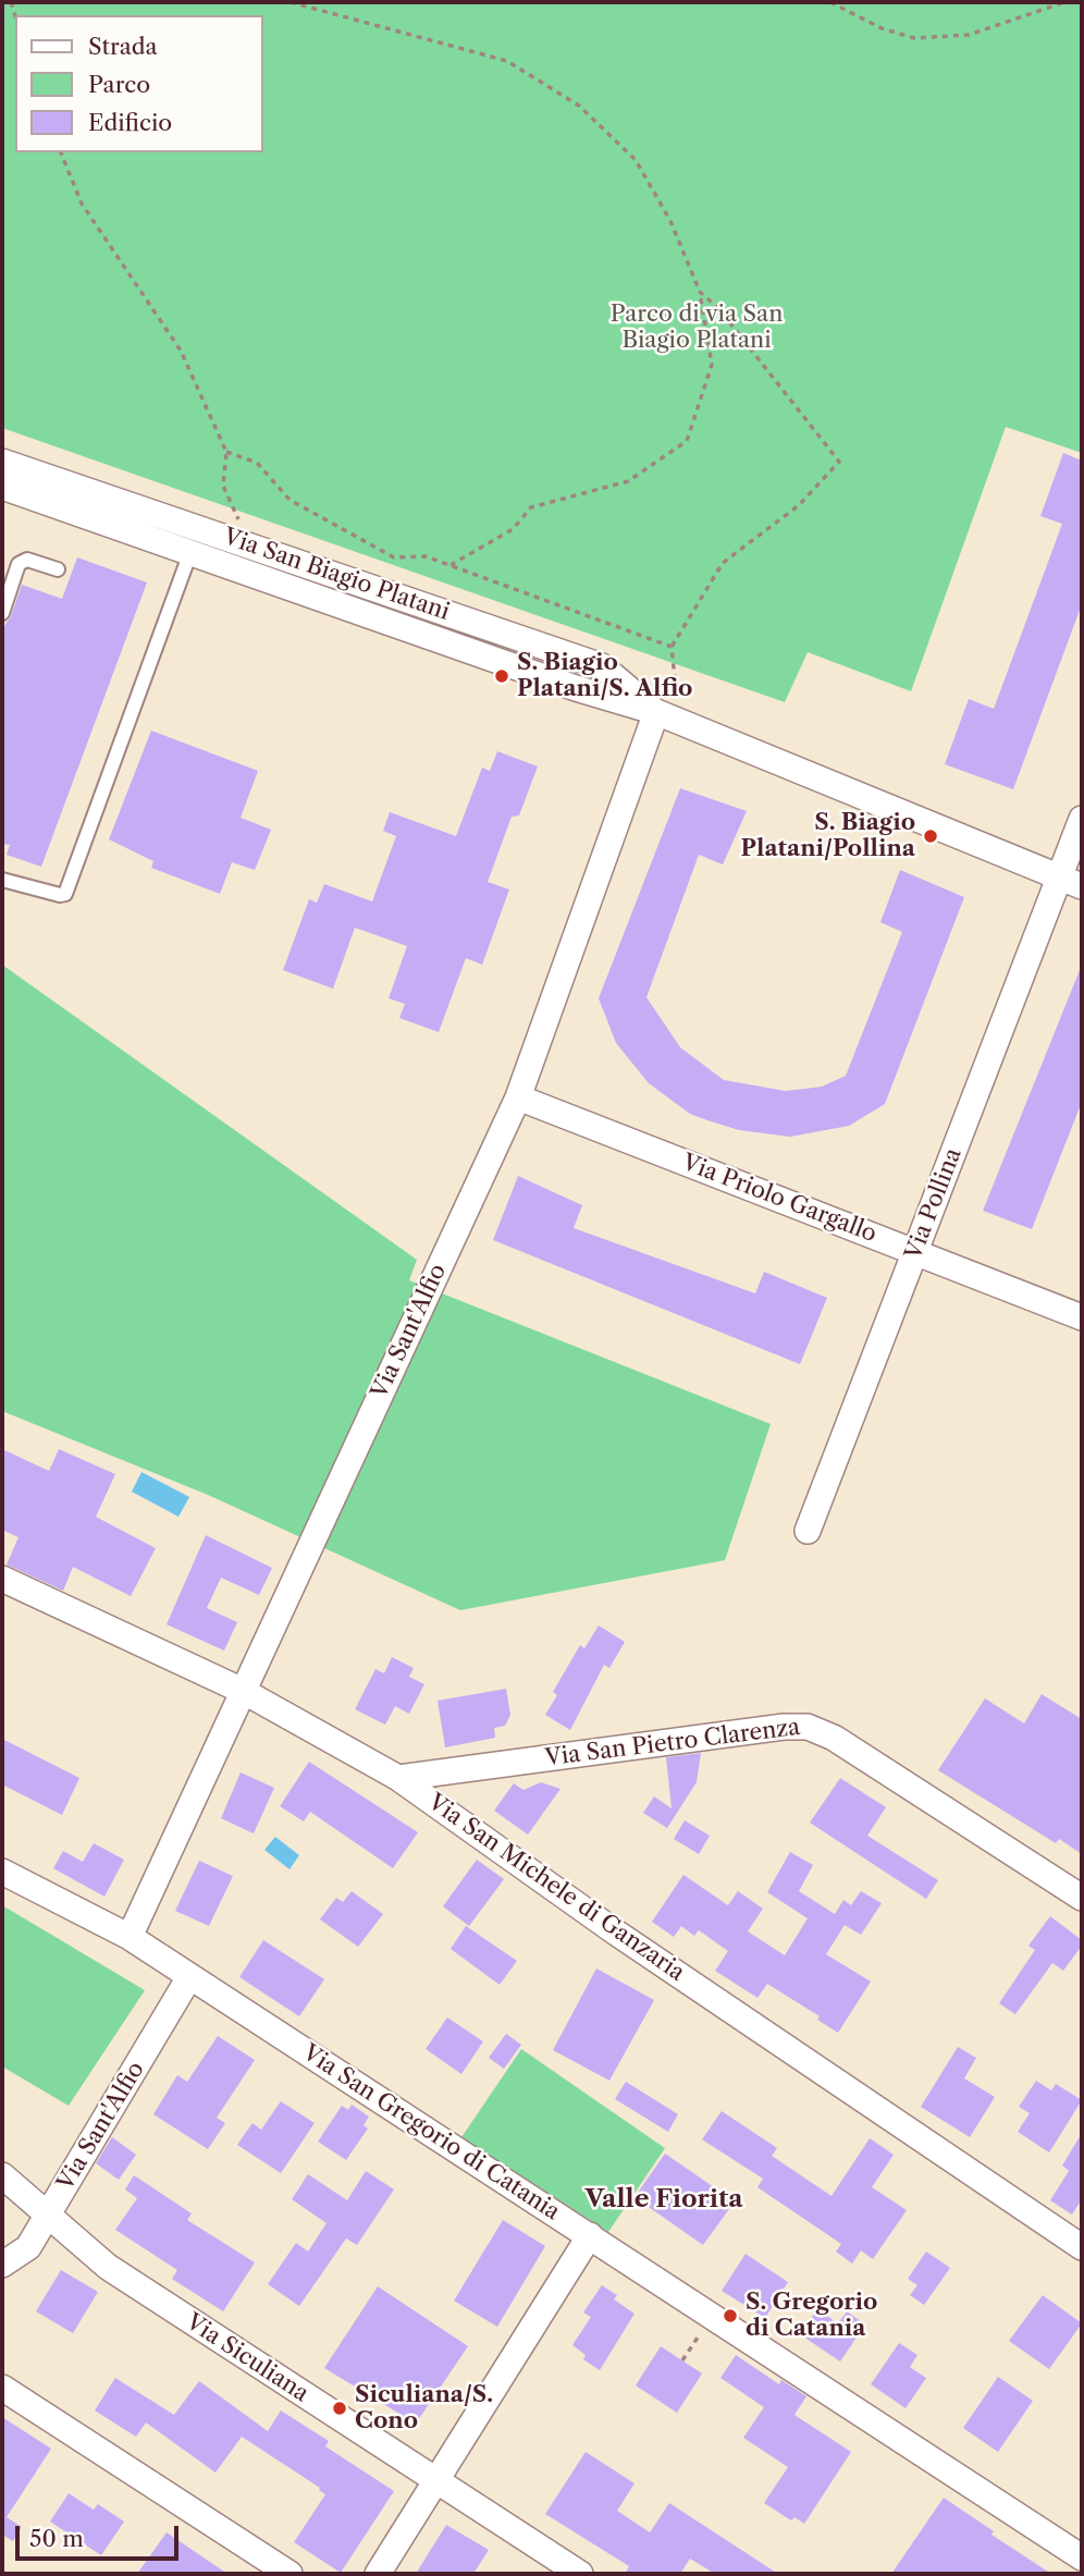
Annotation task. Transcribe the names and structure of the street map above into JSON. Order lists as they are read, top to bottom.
{
  "streets": {
    "street": [
      "Via San Biagio Platani",
      "Via Priolo Gargallo",
      "Via Pollina",
      "Via Sant'Alfio",
      "Via San Pietro Clarenza",
      "Via San Michele di Ganzaria",
      "Via San Gregorio di Catania",
      "Via Siculiana"
    ]
  },
  "crossings": [
    ["Via San Biagio Platani", "Via Pollina"],
    ["Via San Biagio Platani", "Via Sant'Alfio"],
    ["Via Priolo Gargallo", "Via Pollina"],
    ["Via Priolo Gargallo", "Via Sant'Alfio"],
    ["Via Sant'Alfio", "Via San Michele di Ganzaria"],
    ["Via Sant'Alfio", "Via San Gregorio di Catania"],
    ["Via Sant'Alfio", "Via Siculiana"],
    ["Via San Pietro Clarenza", "Via San Michele di Ganzaria"]
  ],
  "districts": ["Valle Fiorita"],
  "parks": ["Parco di via San Biagio Platani"],
  "places": [
    "S. Biagio Platani/S. Alfio",
    "S. Biagio Platani/Pollina",
    "S. Gregorio di Catania",
    "Siculiana/S. Cono"
  ],
  "legend": ["Strada", "Parco", "Edificio"],
  "scale_bar": "50 m"
}
